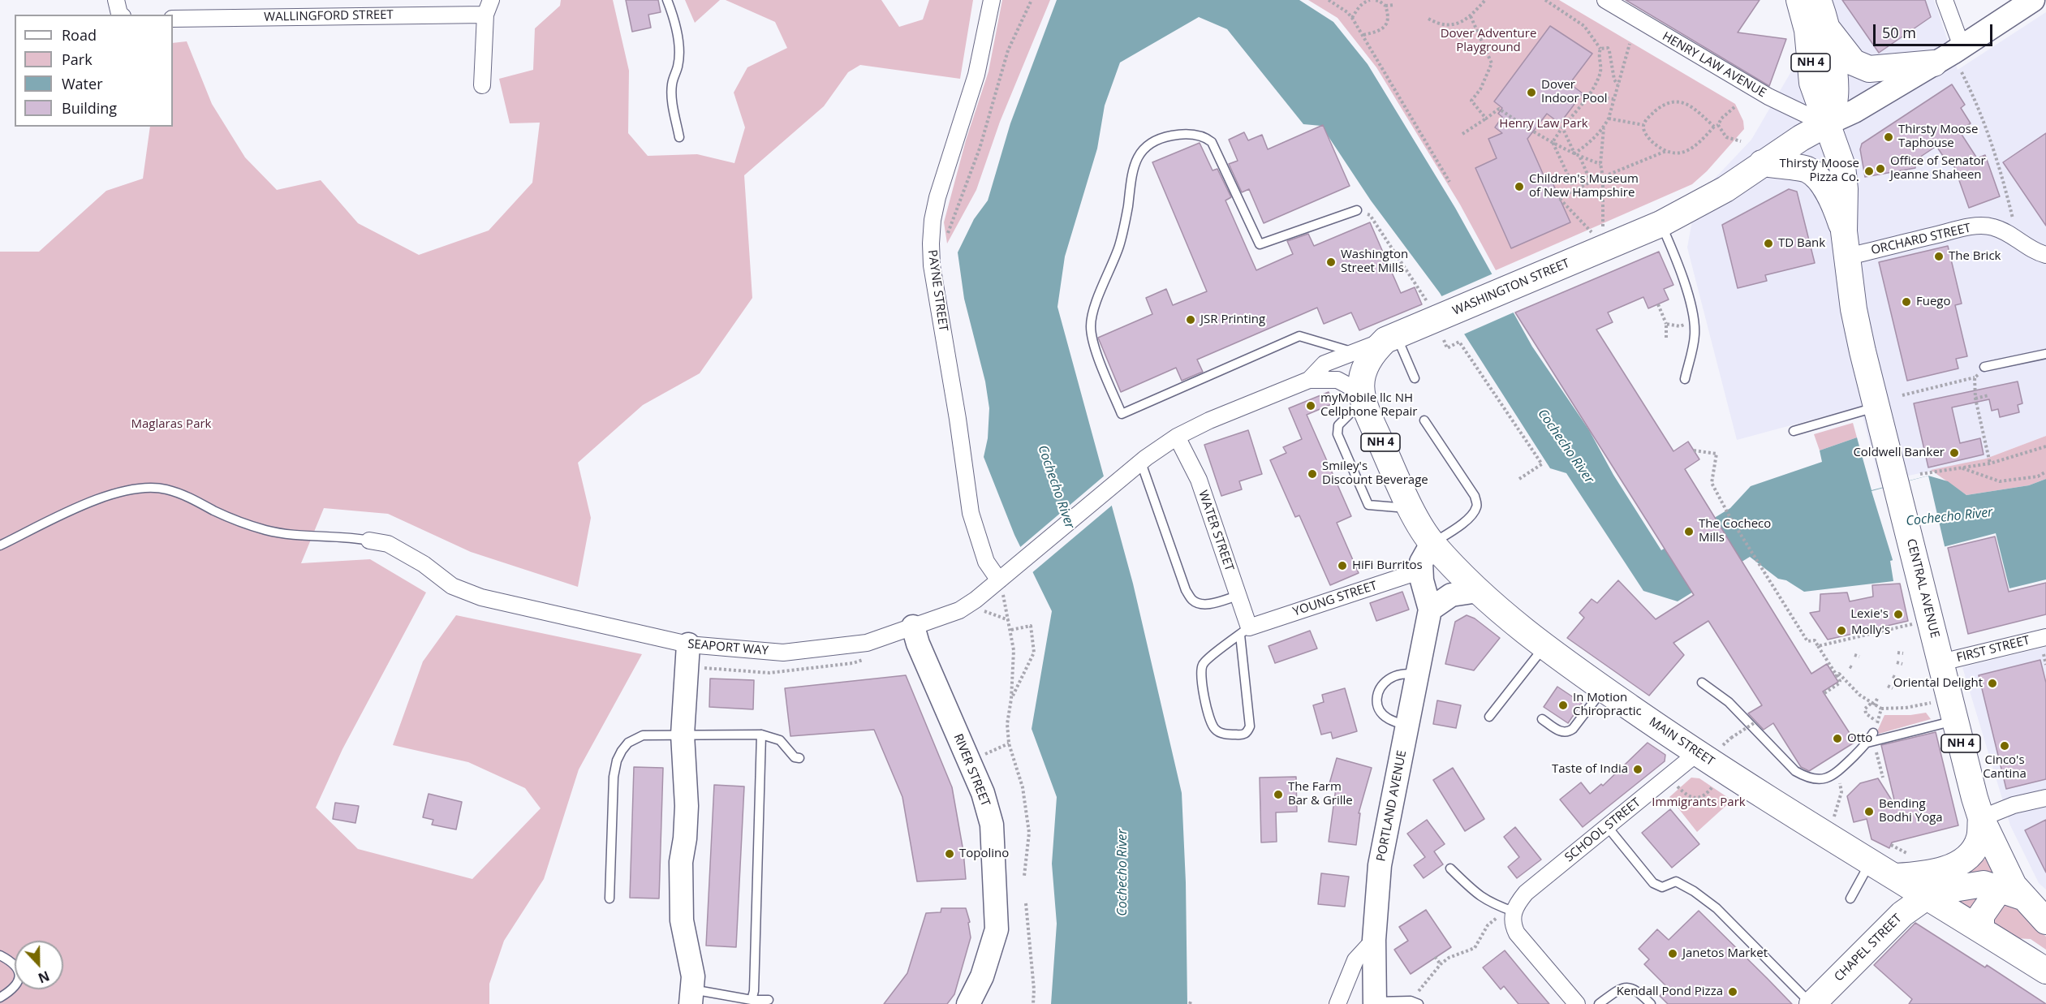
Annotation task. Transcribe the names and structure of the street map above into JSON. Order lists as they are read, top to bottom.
{
  "streets": {
    "main road": [
      "NH 4",
      "WASHINGTON STREET",
      "CENTRAL AVENUE",
      "MAIN STREET",
      "CHAPEL STREET"
    ],
    "street": [
      "WALLINGFORD STREET",
      "HENRY LAW AVENUE",
      "ORCHARD STREET",
      "PAYNE STREET",
      "WATER STREET",
      "YOUNG STREET",
      "SEAPORT WAY",
      "FIRST STREET",
      "RIVER STREET",
      "PORTLAND AVENUE",
      "SCHOOL STREET"
    ]
  },
  "crossings": [
    ["NH 4", "HENRY LAW AVENUE"],
    ["NH 4", "WASHINGTON STREET"],
    ["NH 4", "CENTRAL AVENUE"],
    ["HENRY LAW AVENUE", "WASHINGTON STREET"],
    ["HENRY LAW AVENUE", "CENTRAL AVENUE"],
    ["ORCHARD STREET", "CENTRAL AVENUE"],
    ["WASHINGTON STREET", "PAYNE STREET"],
    ["WASHINGTON STREET", "WATER STREET"],
    ["WASHINGTON STREET", "CENTRAL AVENUE"],
    ["WASHINGTON STREET", "SEAPORT WAY"],
    ["PAYNE STREET", "SEAPORT WAY"],
    ["WATER STREET", "YOUNG STREET"],
    ["CENTRAL AVENUE", "FIRST STREET"],
    ["CENTRAL AVENUE", "CHAPEL STREET"],
    ["YOUNG STREET", "PORTLAND AVENUE"],
    ["SEAPORT WAY", "RIVER STREET"],
    ["MAIN STREET", "SCHOOL STREET"],
    ["MAIN STREET", "CHAPEL STREET"]
  ],
  "water": ["Cochecho River"],
  "parks": [
    "Dover Adventure Playground",
    "Henry Law Park",
    "Maglaras Park",
    "Immigrants Park"
  ],
  "places": [
    "Dover Indoor Pool",
    "Thirsty Moose Taphouse",
    "Office of Senator Jeanne Shaheen",
    "Thirsty Moose Pizza Co.",
    "Children's Museum of New Hampshire",
    "TD Bank",
    "The Brick",
    "Washington Street Mills",
    "Fuego",
    "JSR Printing",
    "myMobile llc NH Cellphone Repair",
    "Coldwell Banker",
    "Smiley's Discount Beverage",
    "The Cocheco Mills",
    "HiFi Burritos",
    "Lexie's",
    "Molly's",
    "Oriental Delight",
    "In Motion Chiropractic",
    "Otto",
    "Cinco's Cantina",
    "Taste of India",
    "The Farm Bar & Grille",
    "Bending Bodhi Yoga",
    "Topolino",
    "Janetos Market",
    "Kendall Pond Pizza"
  ],
  "legend": [
    "Road",
    "Park",
    "Water",
    "Building"
  ],
  "scale_bar": "50 m",
  "north": "bottom"
}
